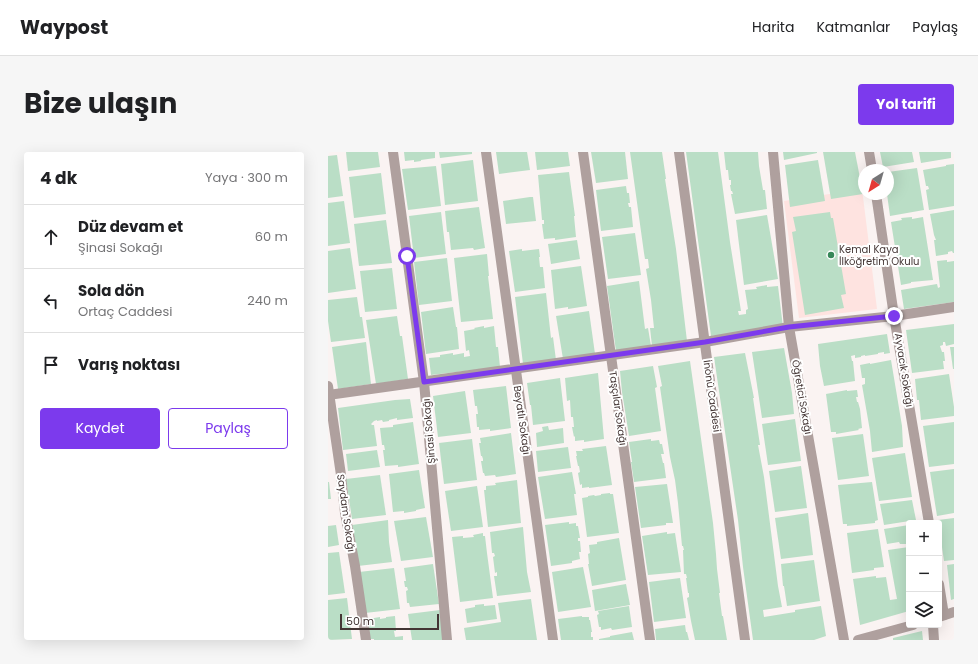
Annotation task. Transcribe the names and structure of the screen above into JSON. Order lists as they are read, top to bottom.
{
  "streets": {
    "street": [
      "Ayvacık Sokağı",
      "İnönü Caddesi",
      "Öğretici Sokağı",
      "Taşçılar Sokağı",
      "Beyatlı Sokağı",
      "Şinasi Sokağı",
      "Saydam Sokağı"
    ]
  },
  "places": ["Kemal Kaya İlköğretim Okulu"],
  "scale_bar": "50 m",
  "north": "bottom left",
  "page": {
    "header": "Waypost",
    "nav": ["Harita", "Katmanlar", "Paylaş"],
    "title": "Bize ulaşın",
    "buttons": [
      "Yol tarifi",
      ["Kaydet", "Paylaş"]
    ],
    "heading": ["4 dk", "Yaya · 300 m"],
    "list": [
      ["Düz devam et", "Şinasi Sokağı", "60 m"],
      ["Sola dön", "Ortaç Caddesi", "240 m"],
      "Varış noktası"
    ],
    "map_buttons": ["+", "−"],
    "scale": "50 m"
  }
}
